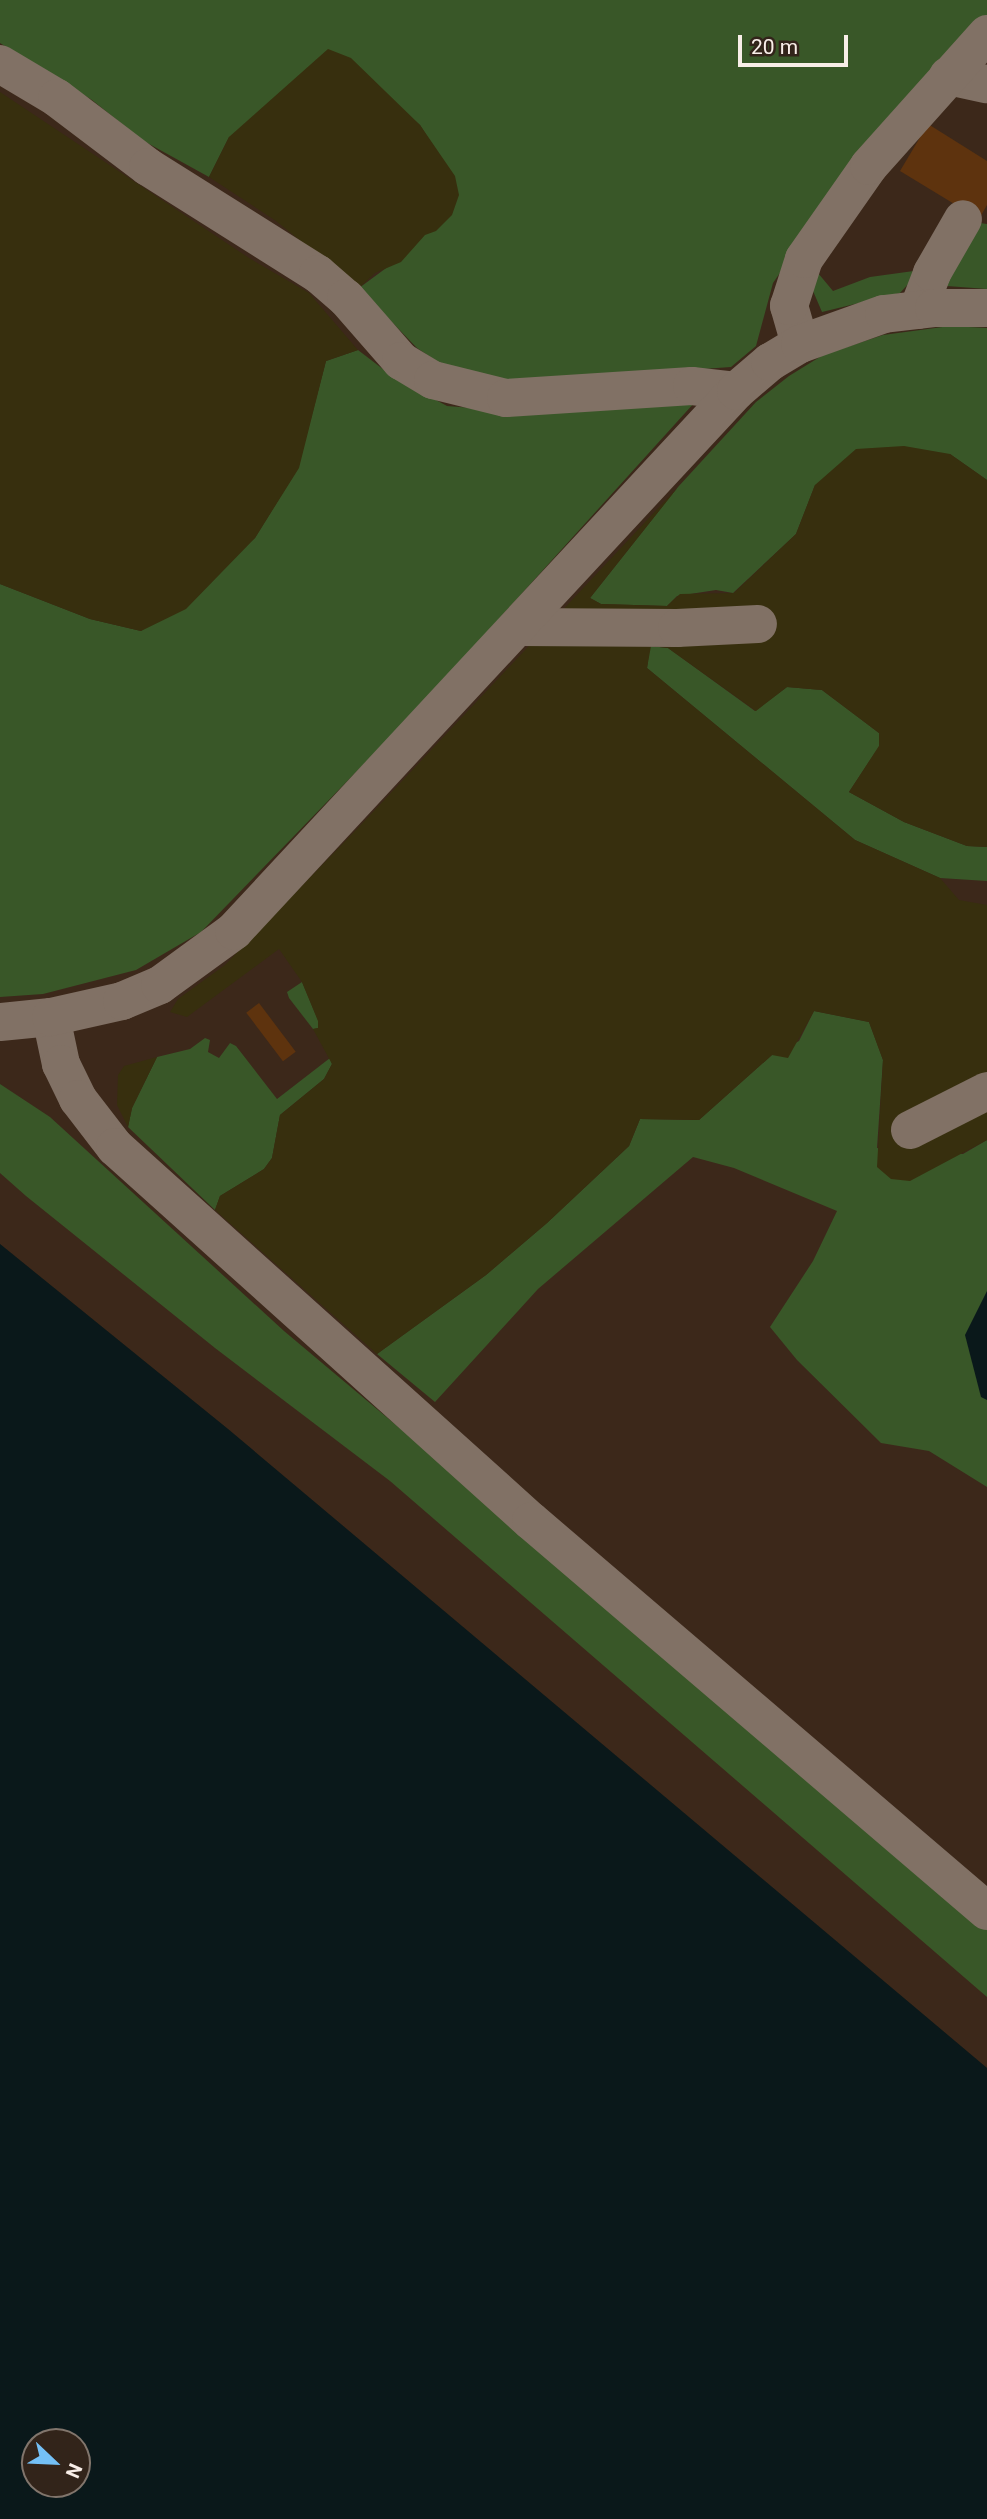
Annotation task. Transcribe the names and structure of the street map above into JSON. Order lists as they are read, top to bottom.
{
  "scale_bar": "20 m",
  "north": "bottom right"
}
